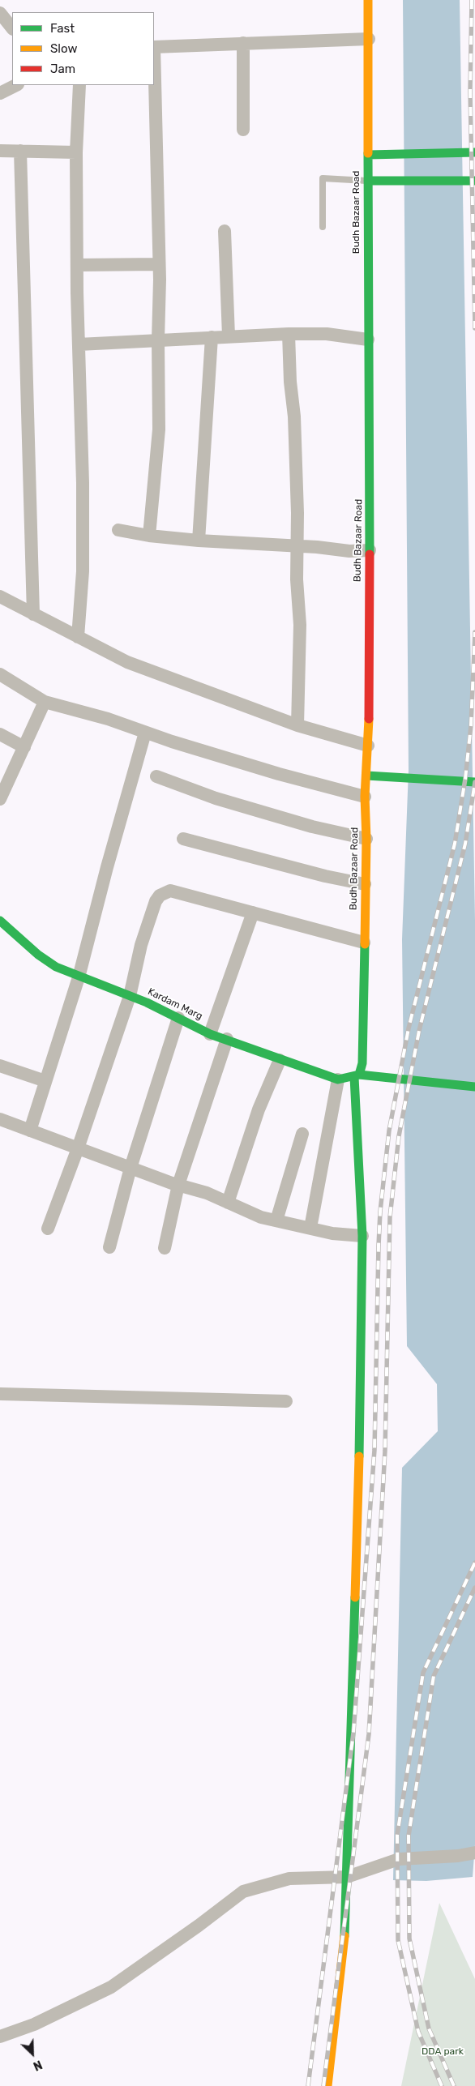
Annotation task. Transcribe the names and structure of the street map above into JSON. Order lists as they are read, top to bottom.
{
  "streets": {
    "street": ["Budh Bazaar Road", "Kardam Marg"]
  },
  "crossings": [
    ["Budh Bazaar Road", "Kardam Marg"]
  ],
  "parks": ["DDA park"],
  "legend": ["Fast", "Slow", "Jam"],
  "north": "bottom right"
}
